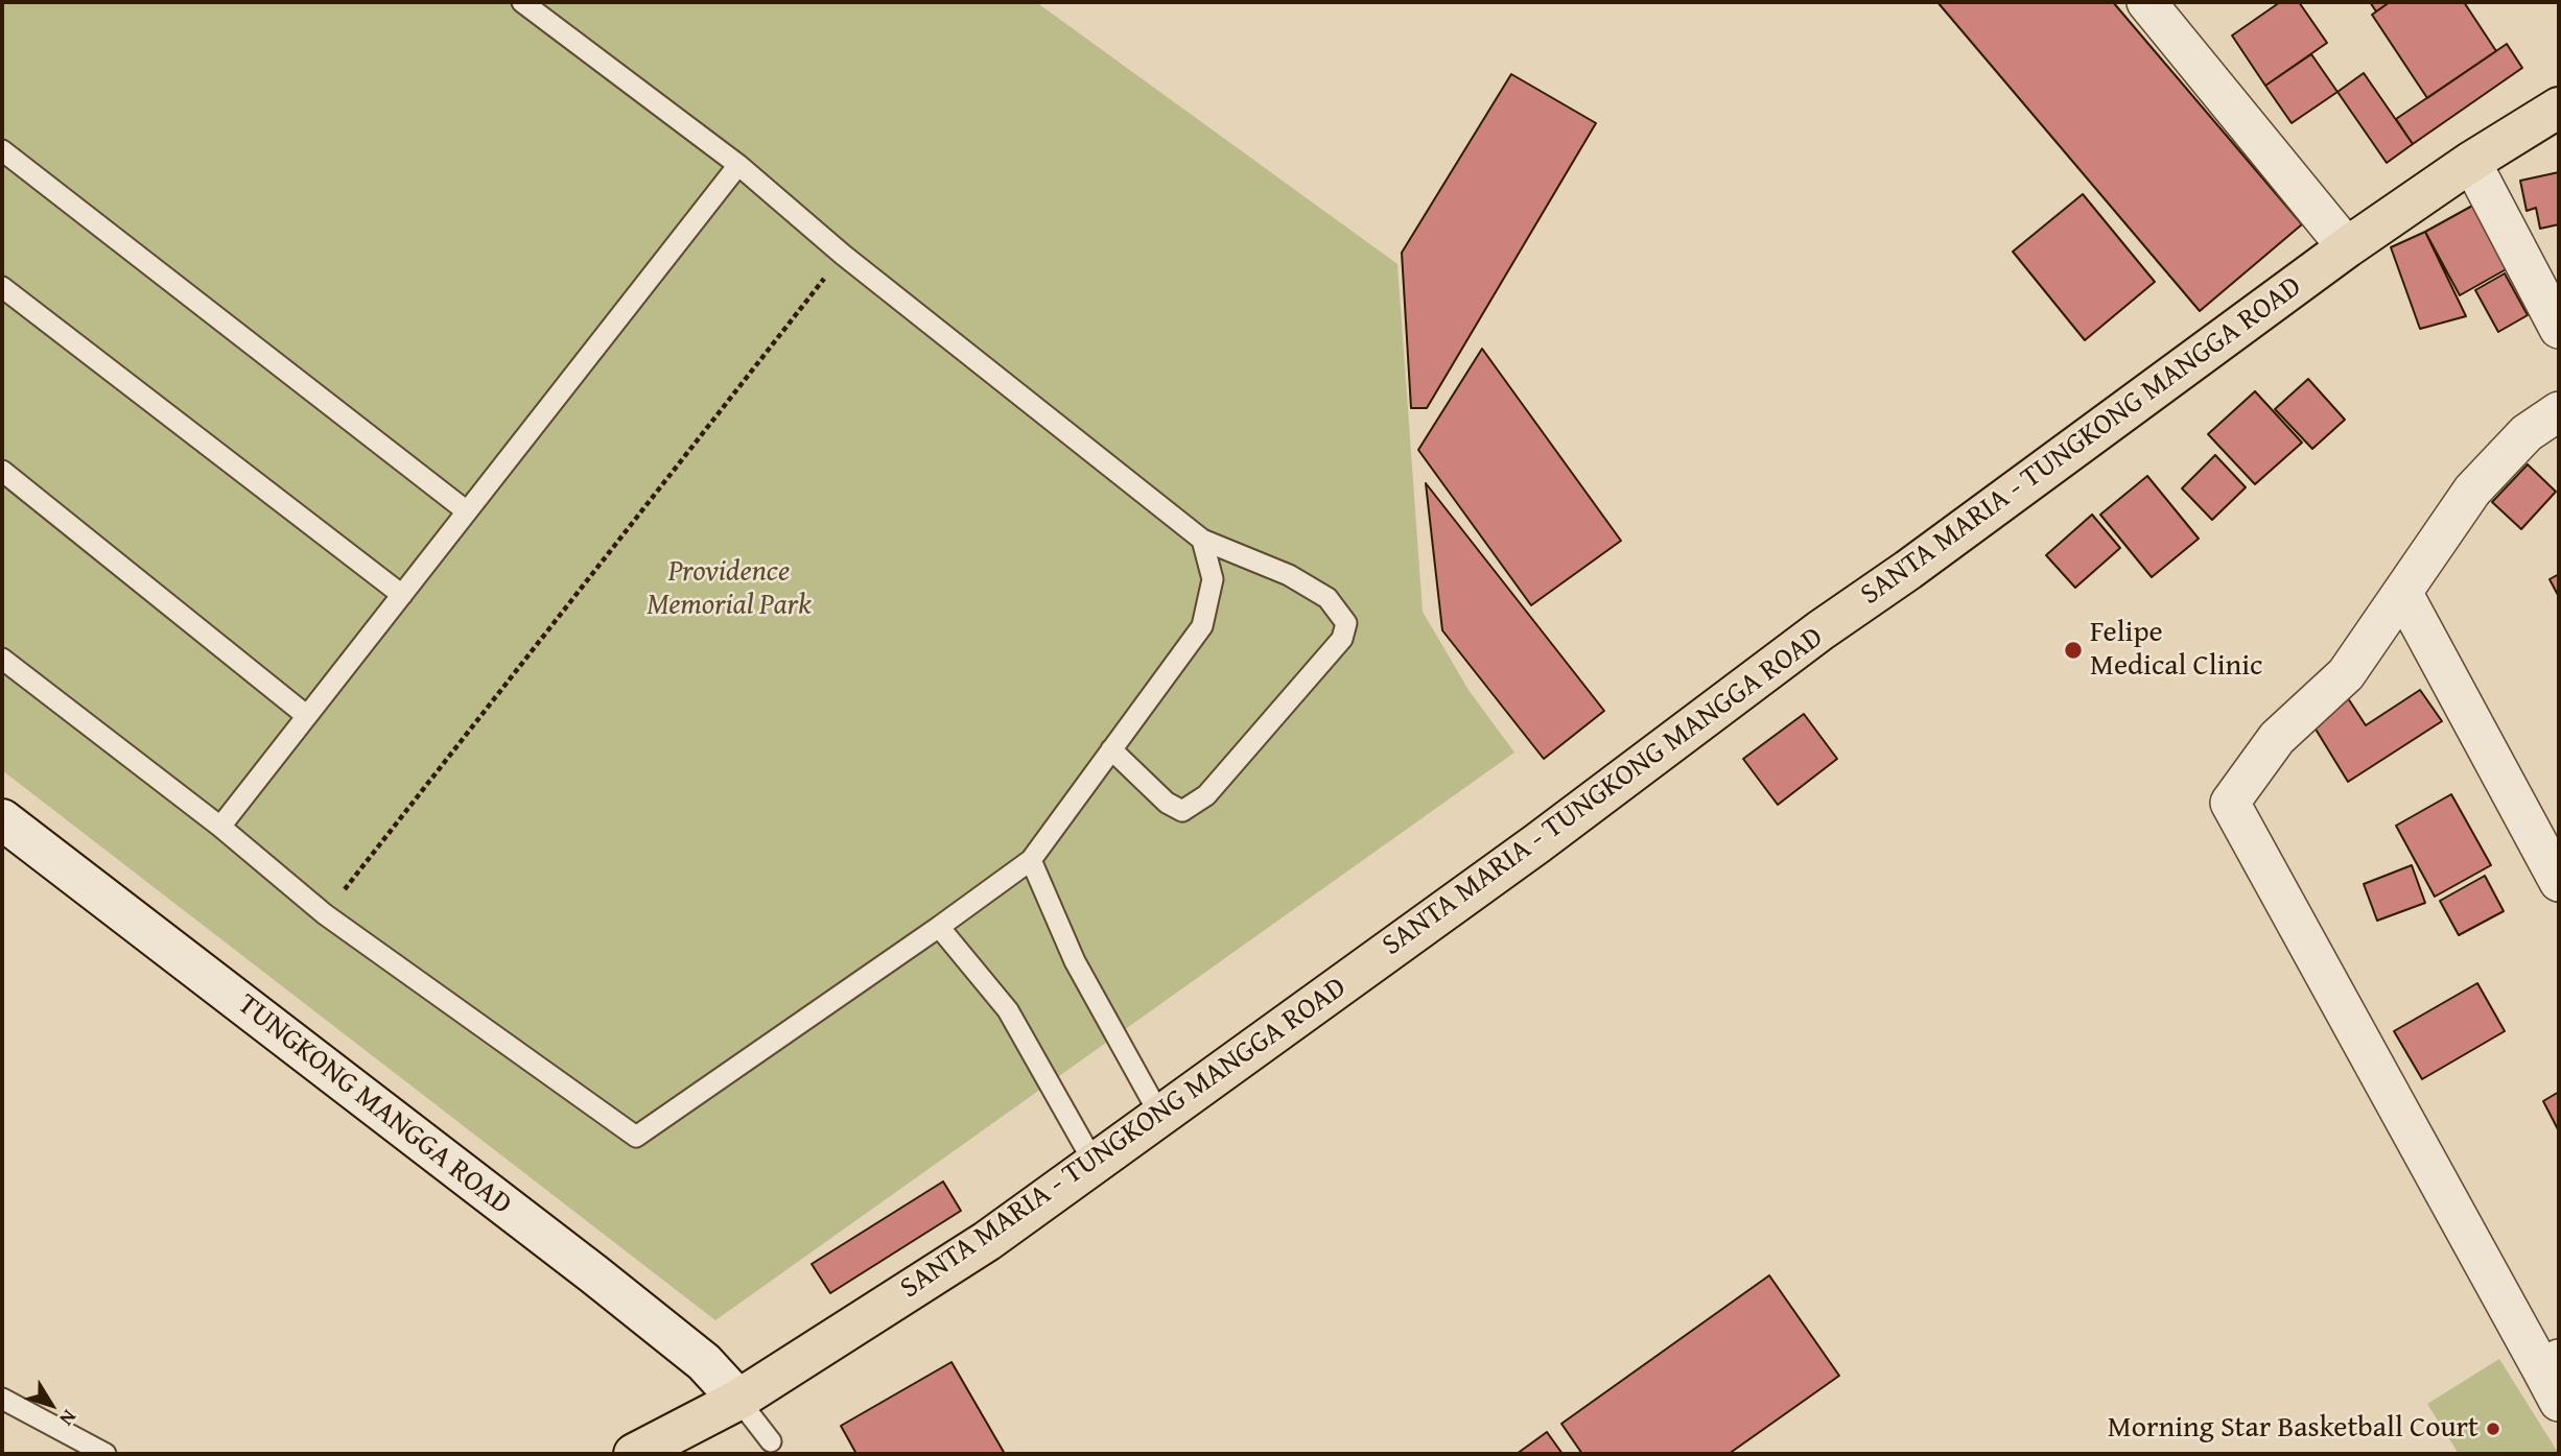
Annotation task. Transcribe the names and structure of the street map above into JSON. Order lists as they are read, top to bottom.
{
  "streets": {
    "main road": ["SANTA MARIA - TUNGKONG MANGGA ROAD"],
    "street": ["TUNGKONG MANGGA ROAD"]
  },
  "crossings": [
    ["SANTA MARIA - TUNGKONG MANGGA ROAD", "TUNGKONG MANGGA ROAD"]
  ],
  "parks": ["Providence Memorial Park"],
  "places": ["Felipe Medical Clinic", "Morning Star Basketball Court"],
  "north": "bottom right"
}
